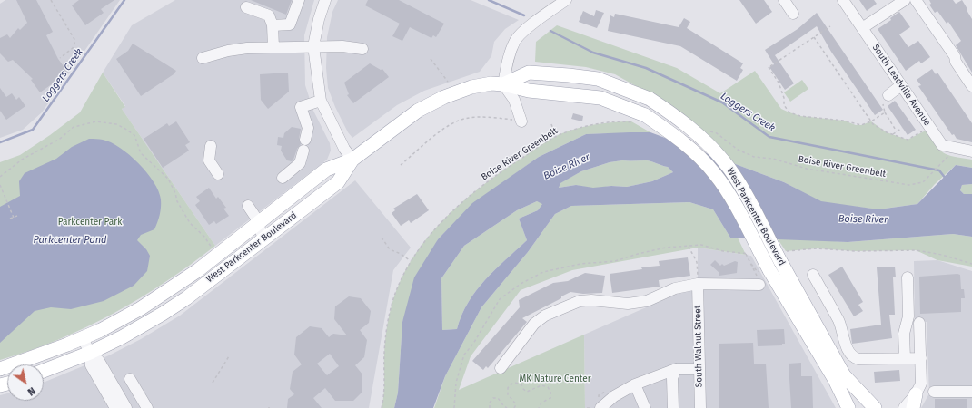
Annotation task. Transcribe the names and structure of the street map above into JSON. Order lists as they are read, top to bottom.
{
  "streets": {
    "main road": ["West Parkcenter Boulevard"],
    "street": ["South Leadville Avenue", "South Walnut Street"],
    "path": ["Boise River Greenbelt"]
  },
  "crossings": [
    ["Boise River Greenbelt", "West Parkcenter Boulevard"]
  ],
  "water": ["Loggers Creek", "Boise River", "Parkcenter Pond"],
  "parks": ["Parkcenter Park", "MK Nature Center"],
  "north": "bottom right"
}
